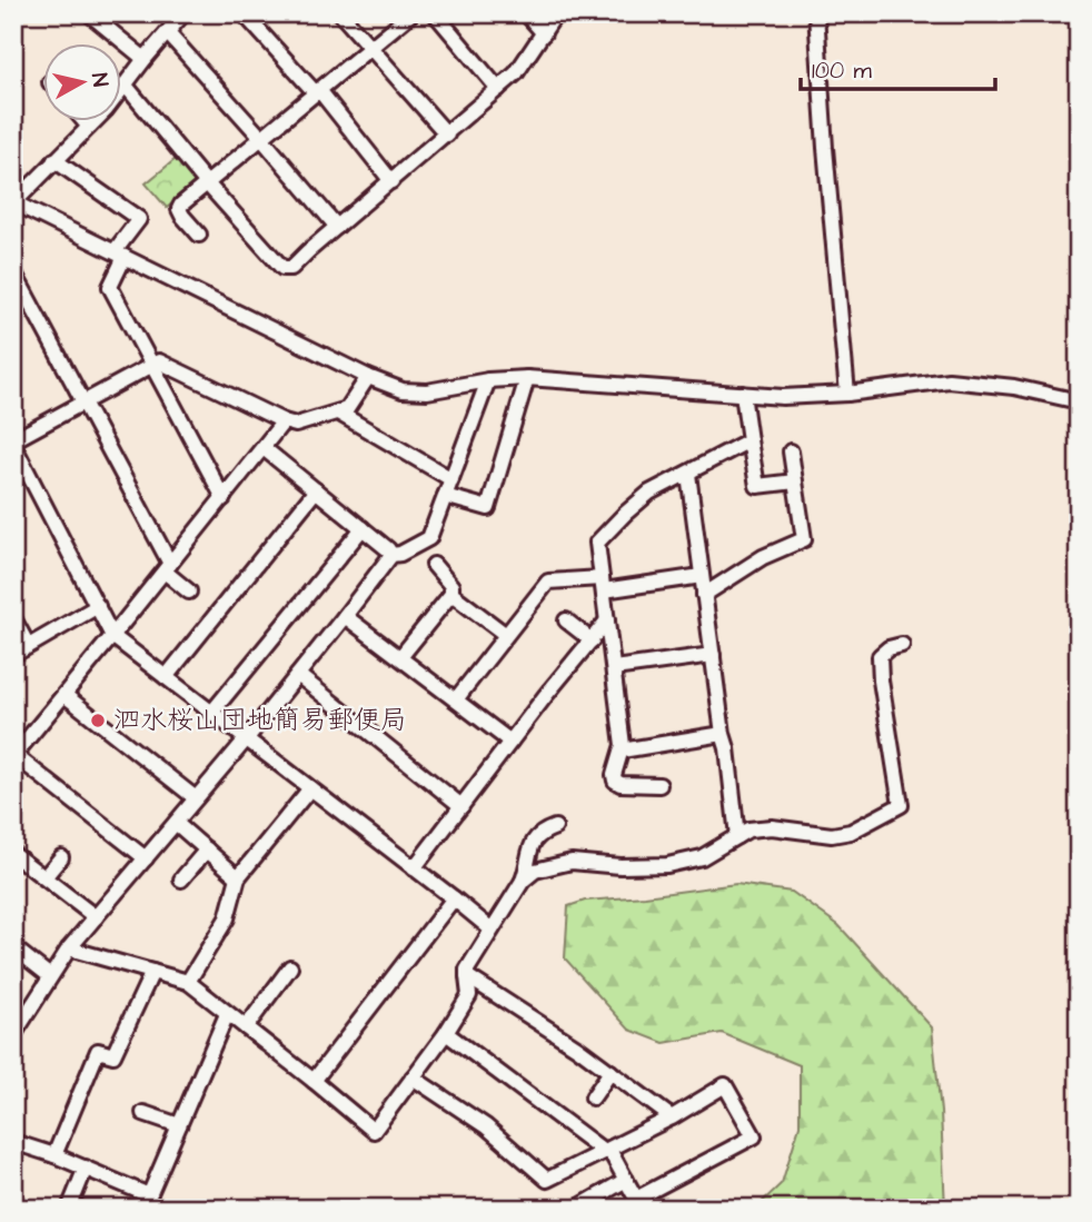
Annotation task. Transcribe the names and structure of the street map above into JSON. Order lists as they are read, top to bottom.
{
  "places": ["泗水桜山団地簡易郵便局"],
  "scale_bar": "100 m",
  "north": "right"
}
